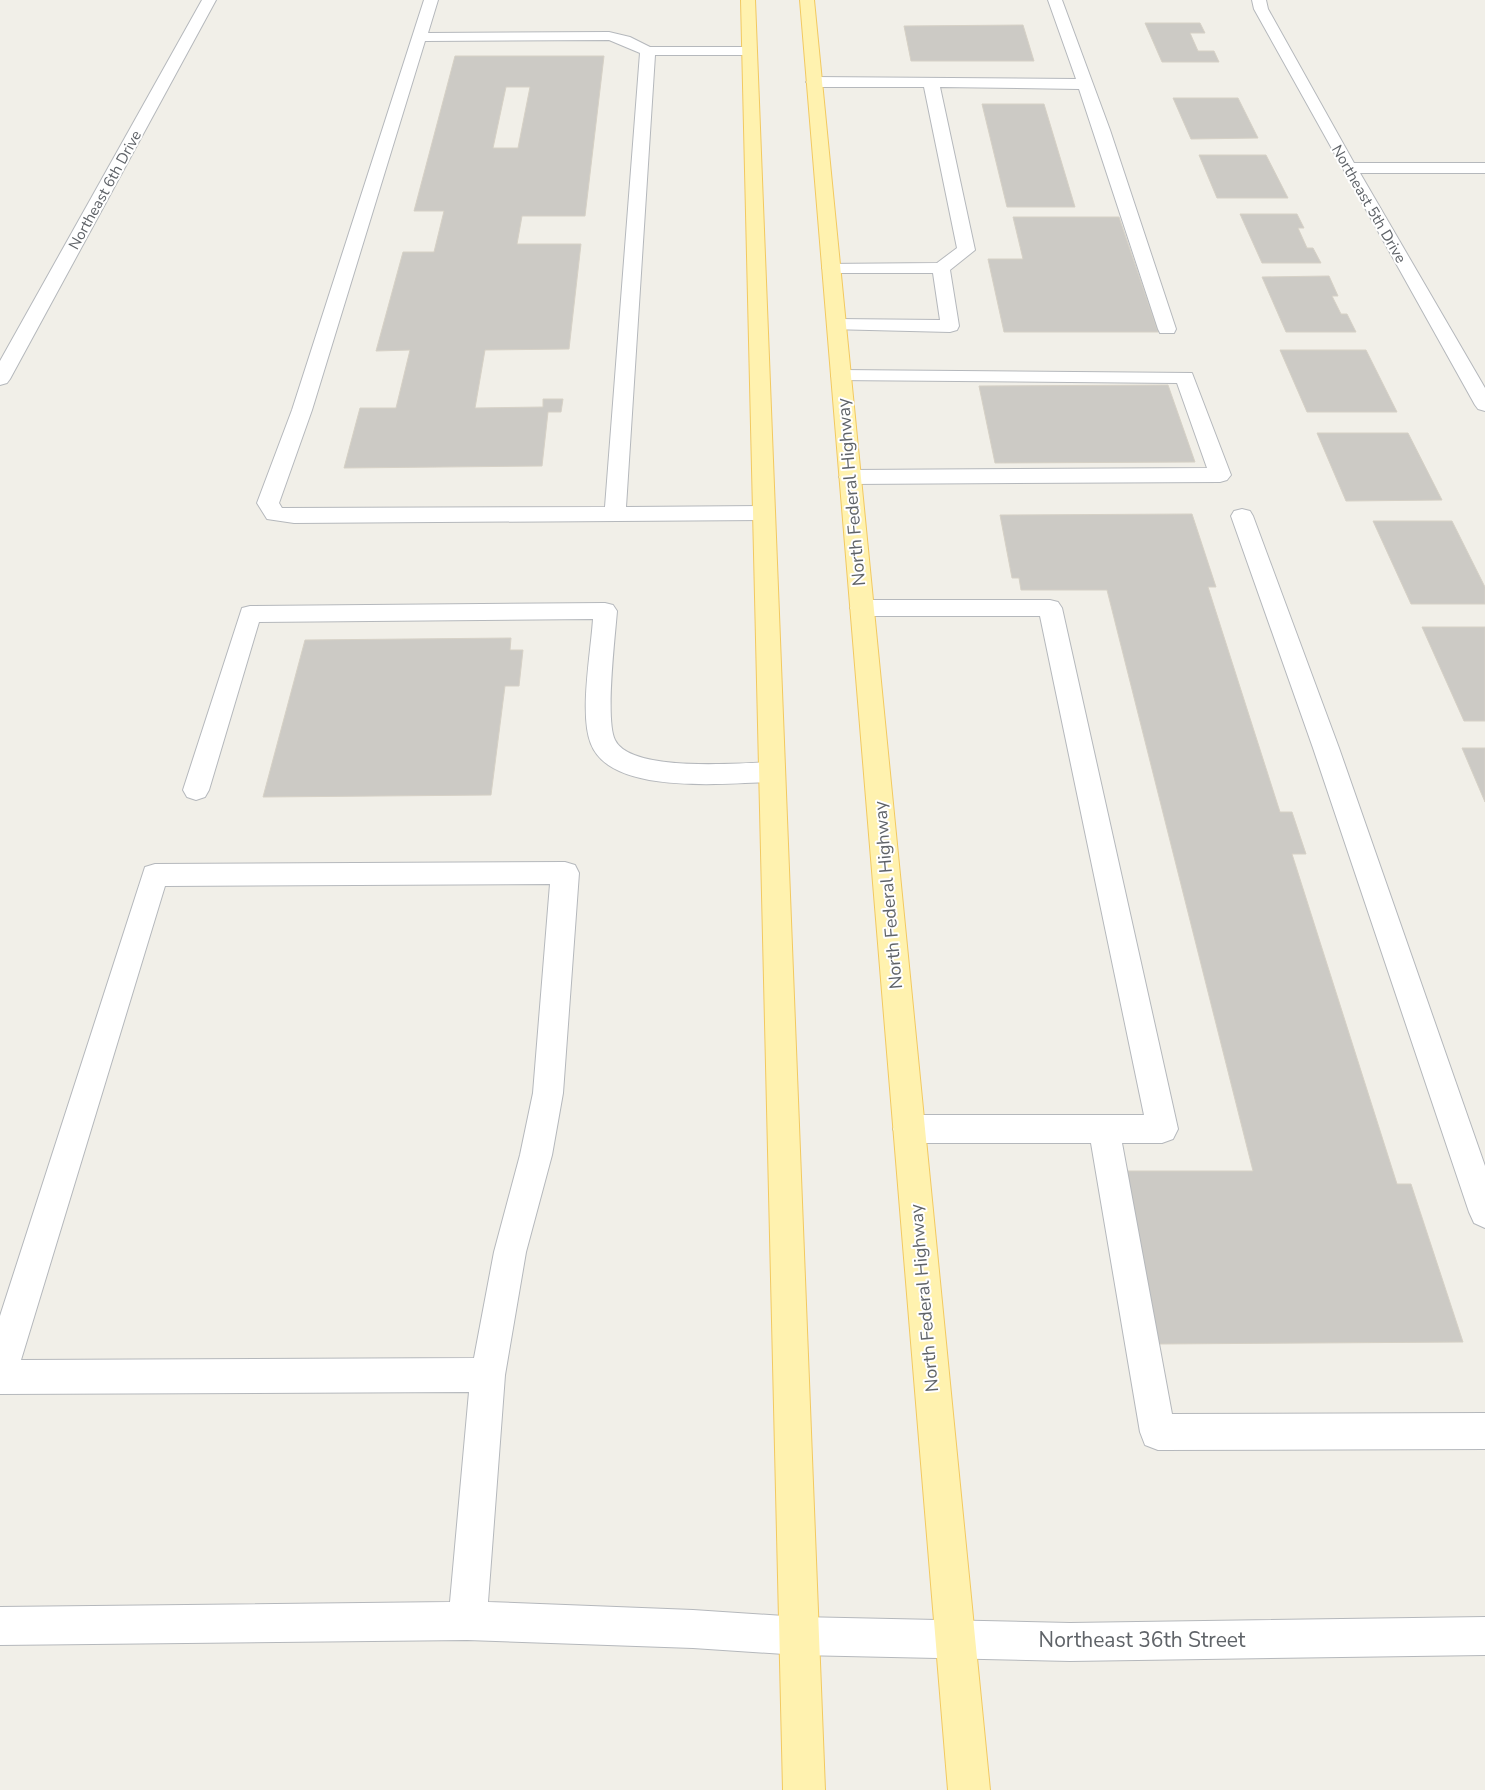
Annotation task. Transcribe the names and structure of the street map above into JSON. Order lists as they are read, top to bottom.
{
  "streets": {
    "main road": ["North Federal Highway"],
    "street": ["Northeast 6th Drive", "Northeast 5th Drive", "Northeast 36th Street"]
  },
  "crossings": [
    ["North Federal Highway", "Northeast 36th Street"]
  ]
}
